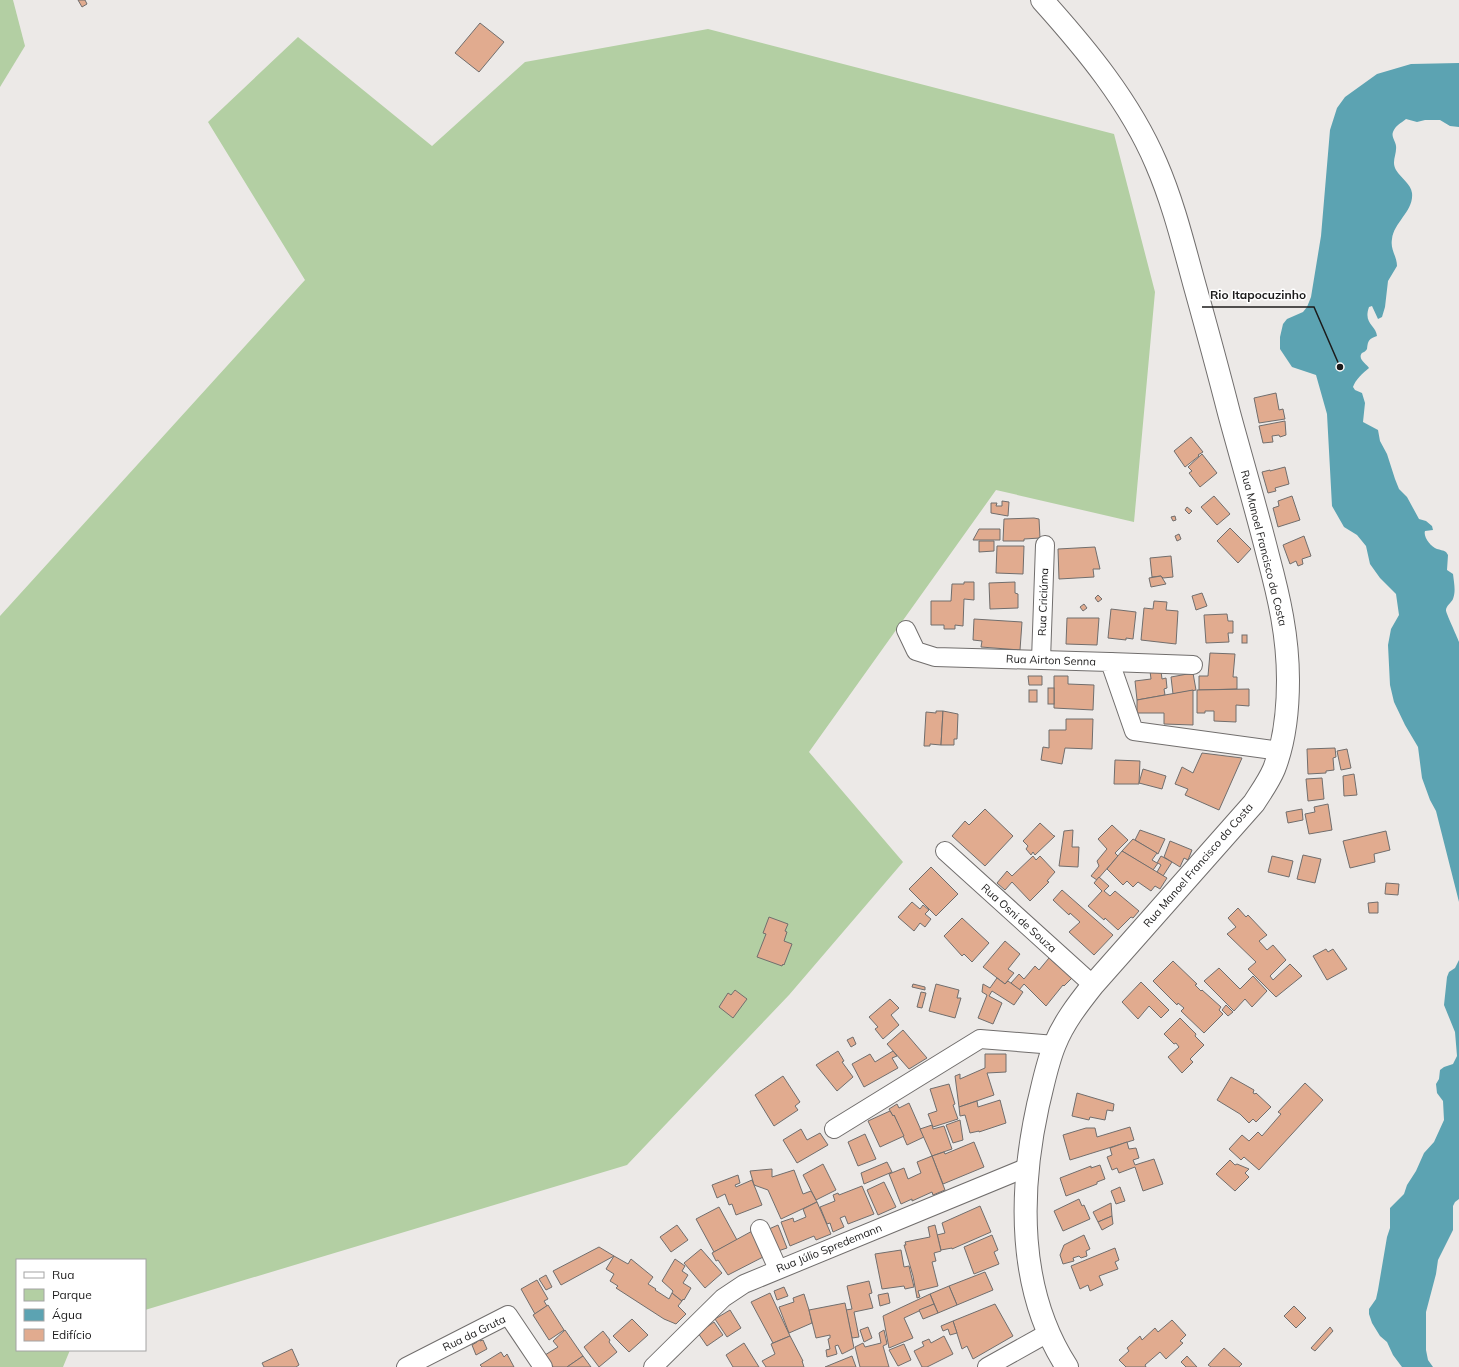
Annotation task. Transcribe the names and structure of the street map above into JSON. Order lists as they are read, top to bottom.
{
  "streets": {
    "main road": ["Rua Manoel Francisco da Costa"],
    "street": [
      "Rua Criciúma",
      "Rua Airton Senna",
      "Rua Osni de Souza",
      "Rua Júlio Spredemann",
      "Rua da Gruta"
    ]
  },
  "crossings": [
    ["Rua Manoel Francisco da Costa", "Rua Airton Senna"],
    ["Rua Manoel Francisco da Costa", "Rua Osni de Souza"],
    ["Rua Manoel Francisco da Costa", "Rua Júlio Spredemann"],
    ["Rua Criciúma", "Rua Airton Senna"]
  ],
  "places": ["Rio Itapocuzinho"],
  "legend": [
    "Rua",
    "Parque",
    "Água",
    "Edifício"
  ]
}
